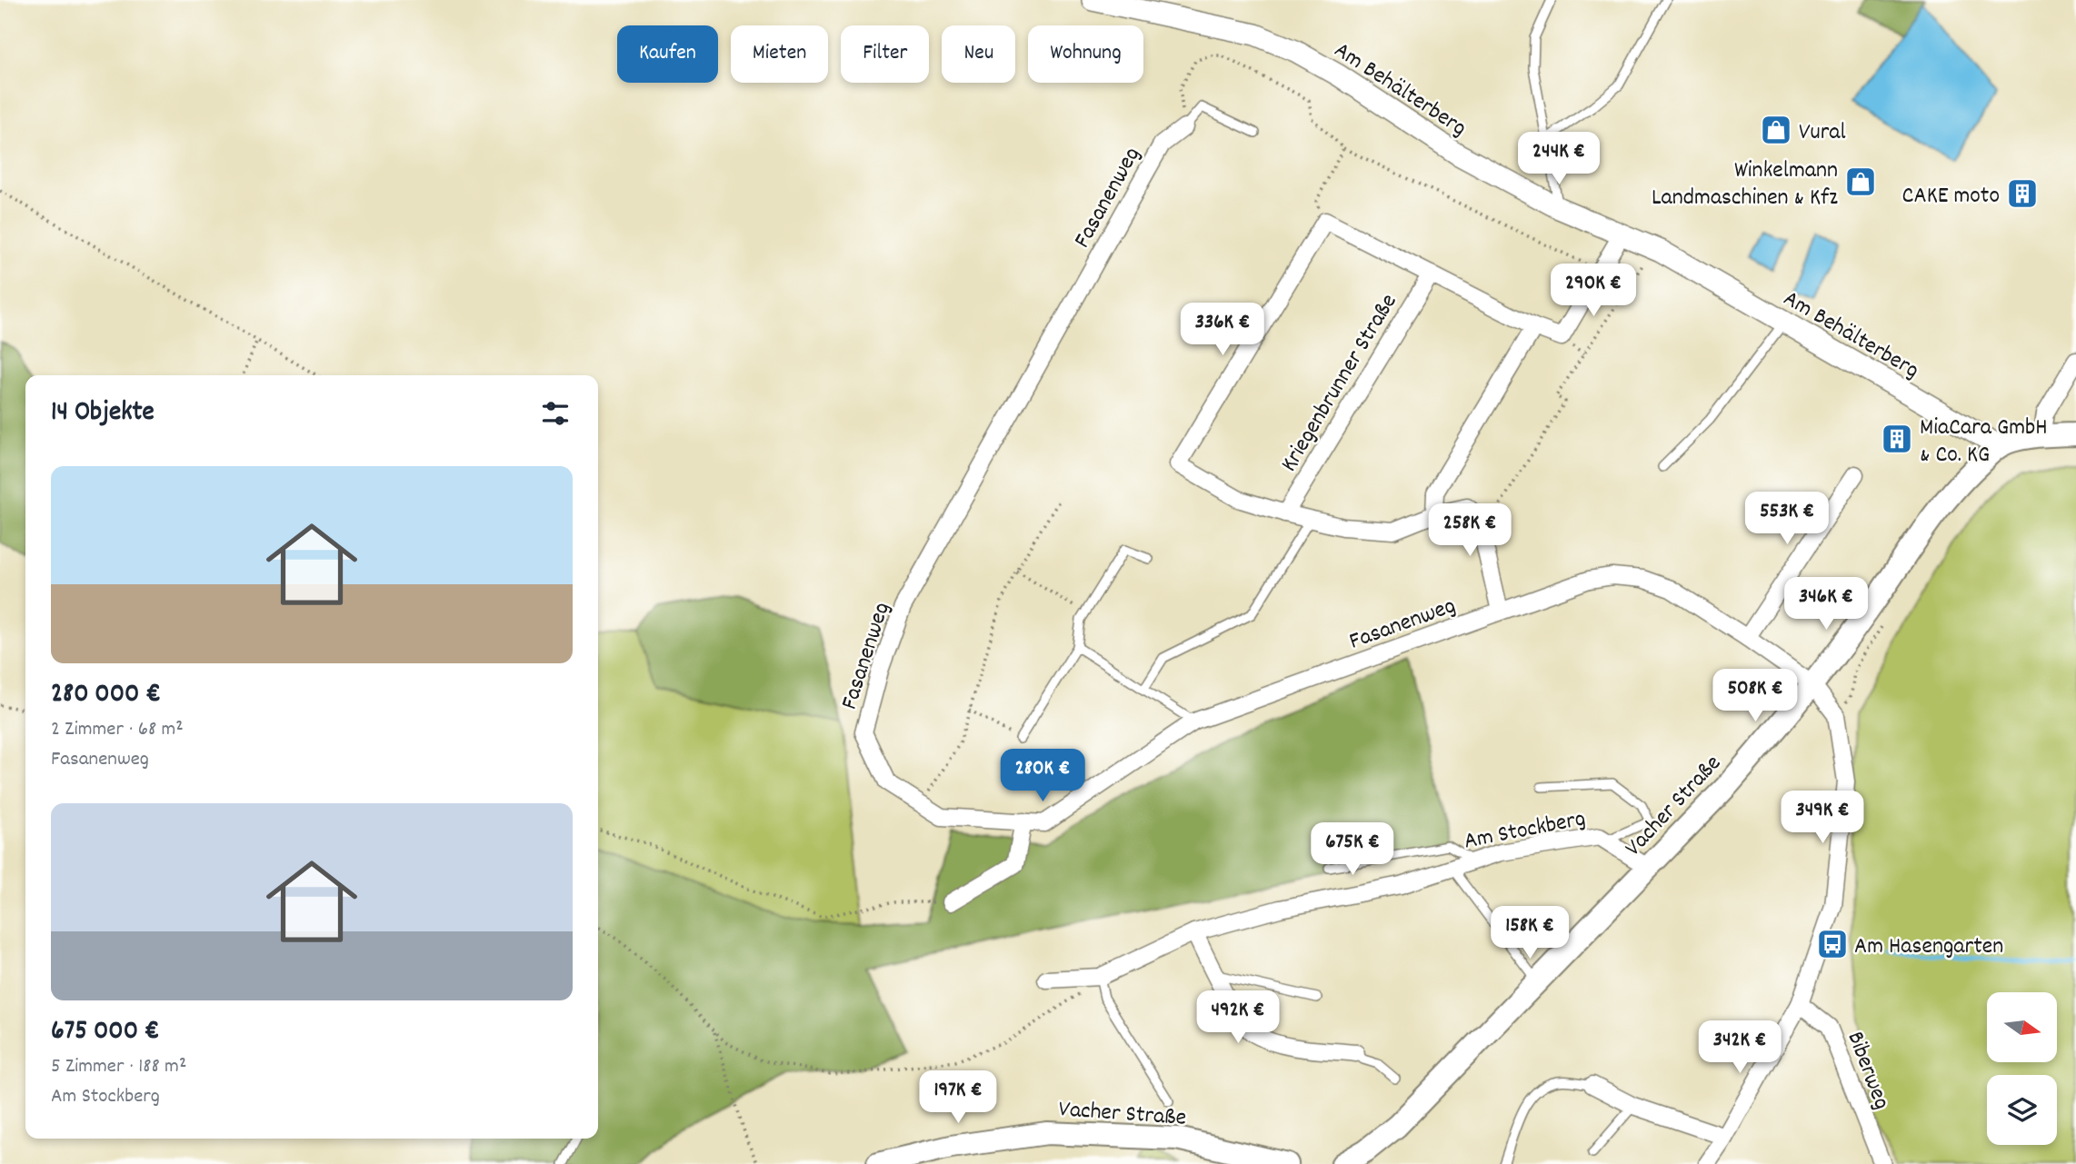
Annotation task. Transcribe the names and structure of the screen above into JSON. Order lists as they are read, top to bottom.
{
  "streets": {
    "main road": ["Vacher Straße"],
    "street": [
      "Am Behälterberg",
      "Fasanenweg",
      "Kriegenbrunner Straße",
      "Am Stockberg",
      "Biberweg"
    ]
  },
  "crossings": [
    ["Am Behälterberg", "Vacher Straße"],
    ["Fasanenweg", "Vacher Straße"],
    ["Vacher Straße", "Am Stockberg"]
  ],
  "places": {
    "shop": ["Vural", "Winkelmann Landmaschinen & Kfz"],
    "building": ["CAKE moto", "MiaCara GmbH & Co. KG"],
    "bus stop": ["Am Hasengarten"]
  },
  "north": "right",
  "page": {
    "chip": [
      "Kaufen",
      "Mieten",
      "Filter",
      "Neu",
      "Wohnung"
    ],
    "price": [
      "244K €",
      "290K €",
      "336K €",
      "553K €",
      "258K €",
      "346K €",
      "508K €",
      "280K €",
      "349K €",
      "675K €",
      "158K €",
      "492K €",
      "342K €",
      "197K €"
    ],
    "heading": "14 Objekte",
    "list": [
      {
        "name": "280 000 €",
        "note": "2 Zimmer · 68 m² · Fasanenweg"
      },
      {
        "name": "675 000 €",
        "note": "5 Zimmer · 188 m² · Am Stockberg"
      }
    ]
  }
}
